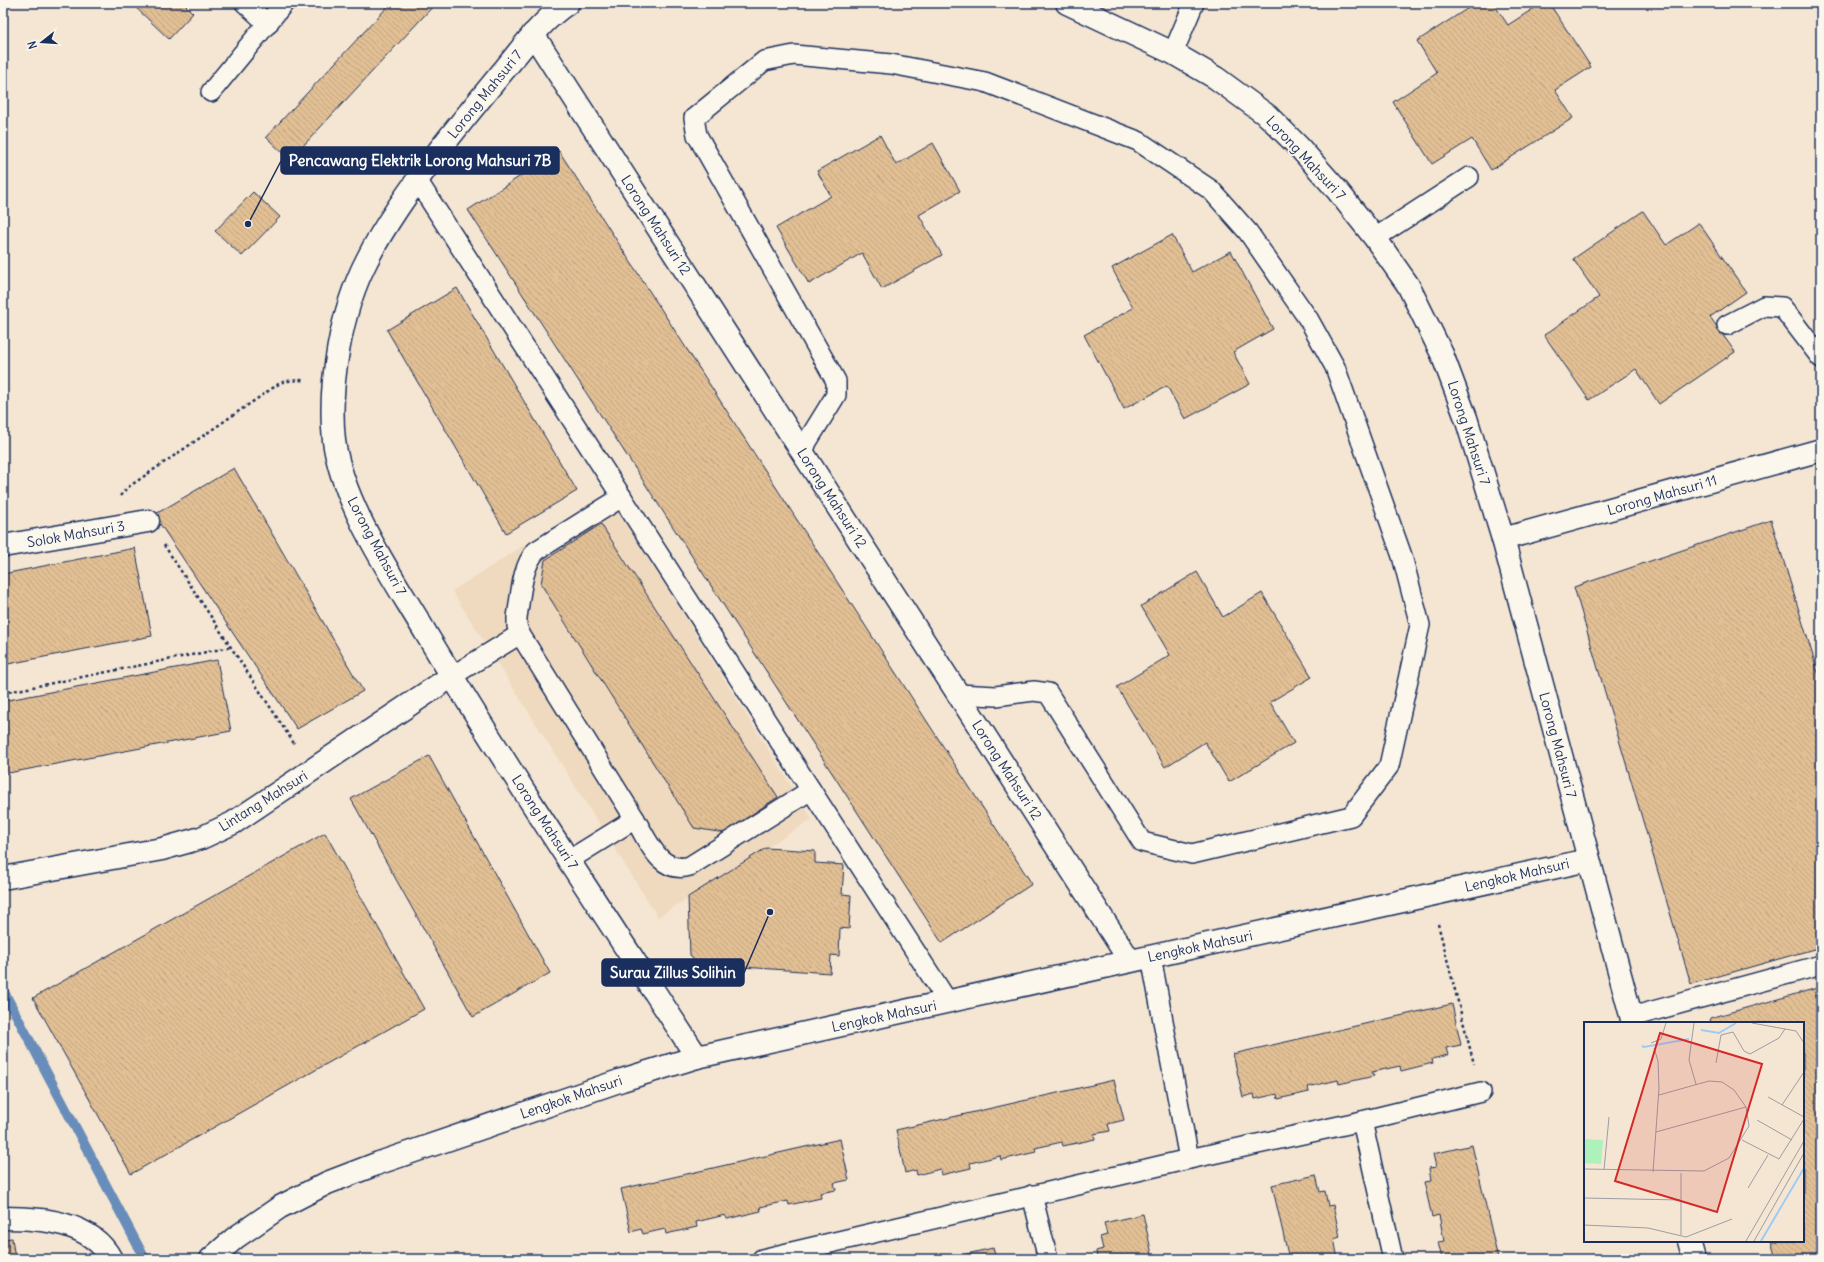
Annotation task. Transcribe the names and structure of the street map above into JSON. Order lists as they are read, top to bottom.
{
  "streets": {
    "street": [
      "Lorong Mahsuri 7",
      "Lorong Mahsuri 12",
      "Lorong Mahsuri 11",
      "Solok Mahsuri 3",
      "Lintang Mahsuri",
      "Lengkok Mahsuri"
    ]
  },
  "crossings": [
    ["Lorong Mahsuri 7", "Lorong Mahsuri 12"],
    ["Lorong Mahsuri 7", "Lorong Mahsuri 11"],
    ["Lorong Mahsuri 7", "Lintang Mahsuri"],
    ["Lorong Mahsuri 7", "Lengkok Mahsuri"],
    ["Lorong Mahsuri 12", "Lengkok Mahsuri"]
  ],
  "places": ["Pencawang Elektrik Lorong Mahsuri 7B", "Surau Zillus Solihin"],
  "north": "left"
}
